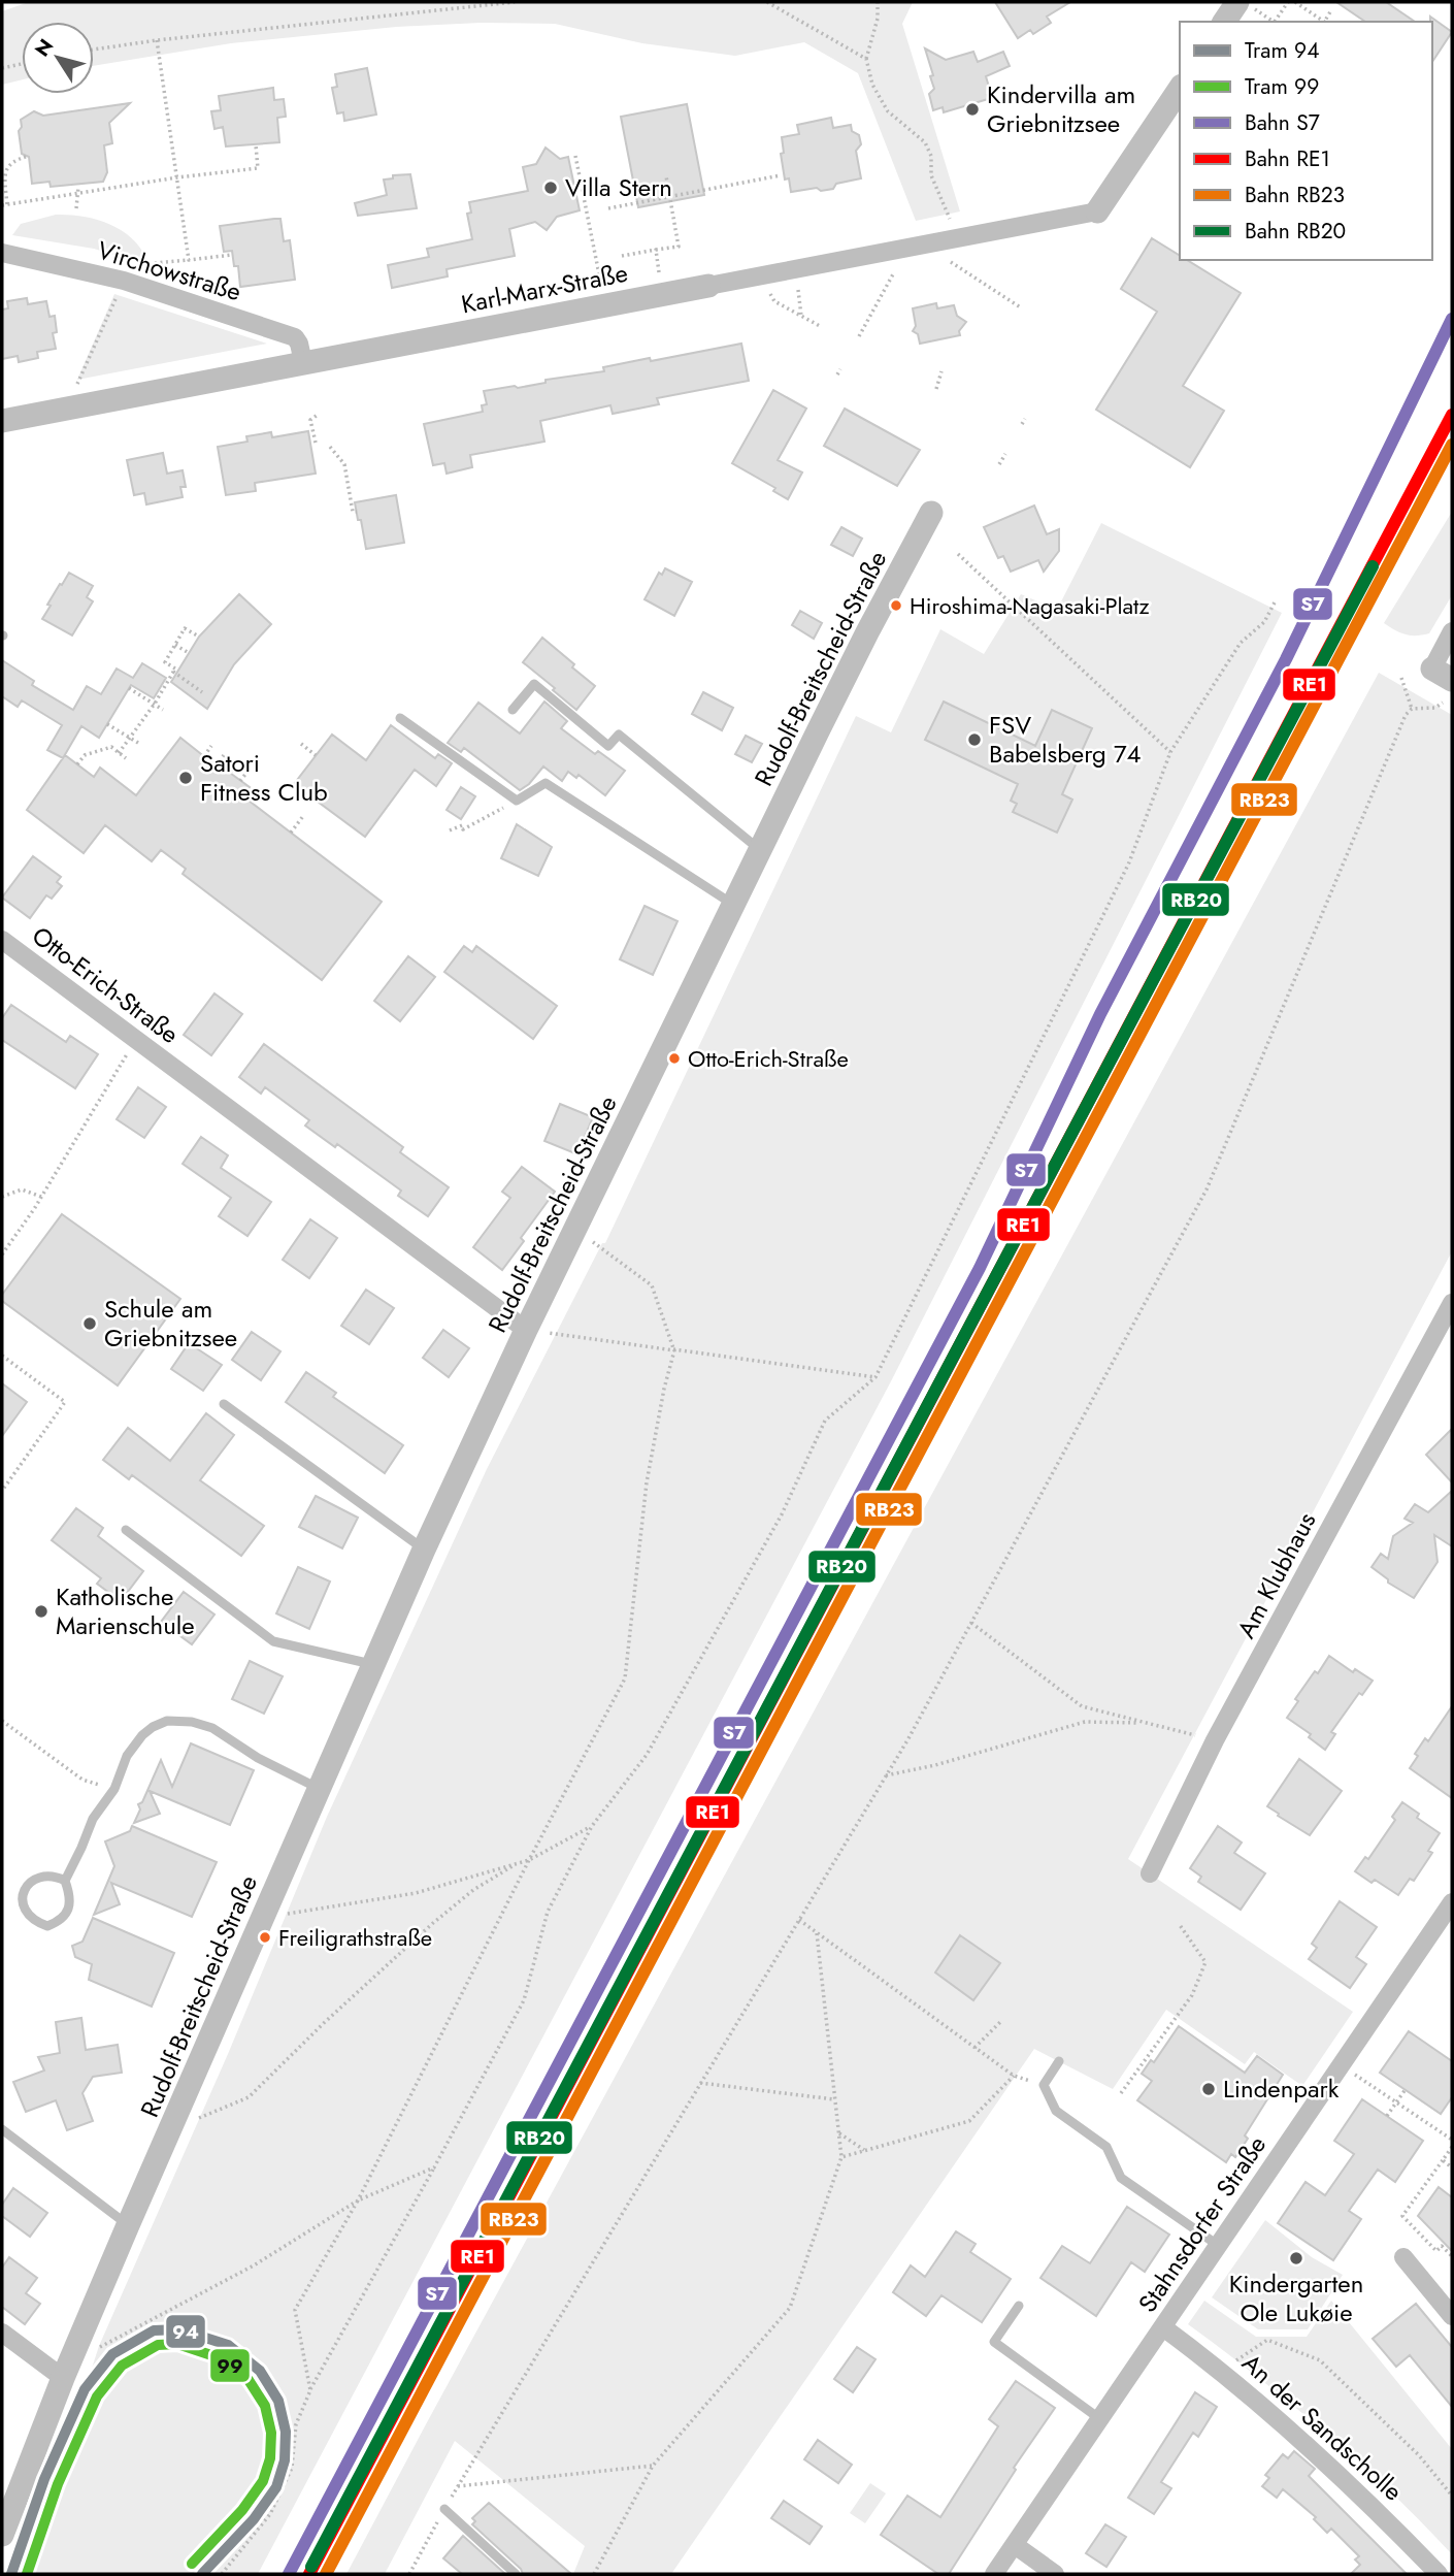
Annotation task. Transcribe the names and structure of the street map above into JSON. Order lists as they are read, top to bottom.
{
  "streets": {
    "street": [
      "Virchowstraße",
      "Karl-Marx-Straße",
      "Rudolf-Breitscheid-Straße",
      "Otto-Erich-Straße",
      "Am Klubhaus",
      "Stahnsdorfer Straße",
      "An der Sandscholle"
    ]
  },
  "crossings": [
    ["Virchowstraße", "Karl-Marx-Straße"],
    ["Rudolf-Breitscheid-Straße", "Otto-Erich-Straße"],
    ["Stahnsdorfer Straße", "An der Sandscholle"]
  ],
  "places": [
    "Kindervilla am Griebnitzsee",
    "Villa Stern",
    "Hiroshima-Nagasaki-Platz",
    "FSV Babelsberg 74",
    "Satori Fitness Club",
    "Otto-Erich-Straße",
    "Schule am Griebnitzsee",
    "Katholische Marienschule",
    "Freiligrathstraße",
    "Lindenpark",
    "Kindergarten Ole Lukøie"
  ],
  "lines": [
    "rail line S7",
    "rail line RE1",
    "rail line RB23",
    "rail line RB20",
    "tram line 94",
    "tram line 99"
  ],
  "legend": [
    "Tram 94",
    "Tram 99",
    "Bahn S7",
    "Bahn RE1",
    "Bahn RB23",
    "Bahn RB20"
  ],
  "north": "top left"
}
